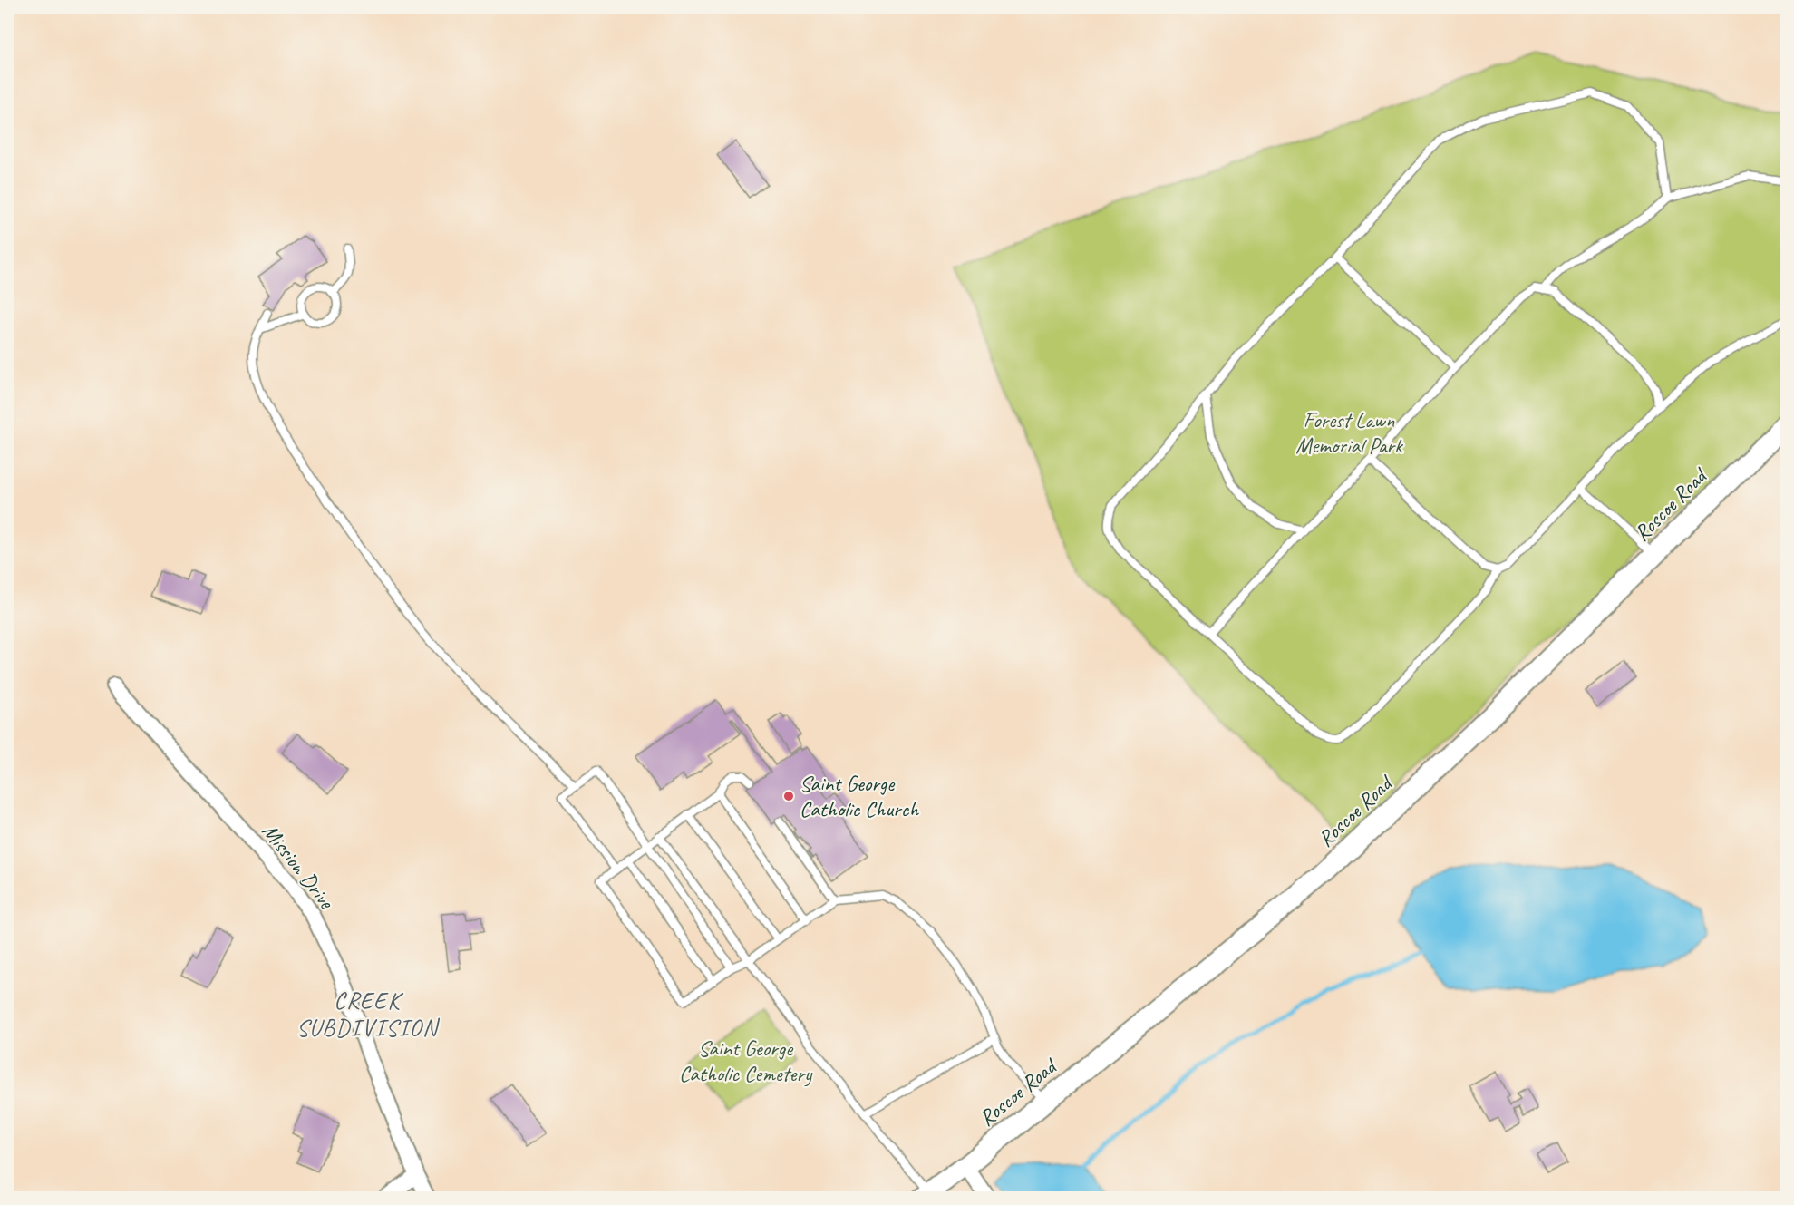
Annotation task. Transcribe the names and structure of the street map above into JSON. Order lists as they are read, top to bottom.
{
  "streets": {
    "main road": ["Roscoe Road"],
    "street": ["Mission Drive"]
  },
  "districts": ["CREEK SUBDIVISION"],
  "parks": ["Forest Lawn Memorial Park", "Saint George Catholic Cemetery"],
  "places": ["Saint George Catholic Church"]
}
